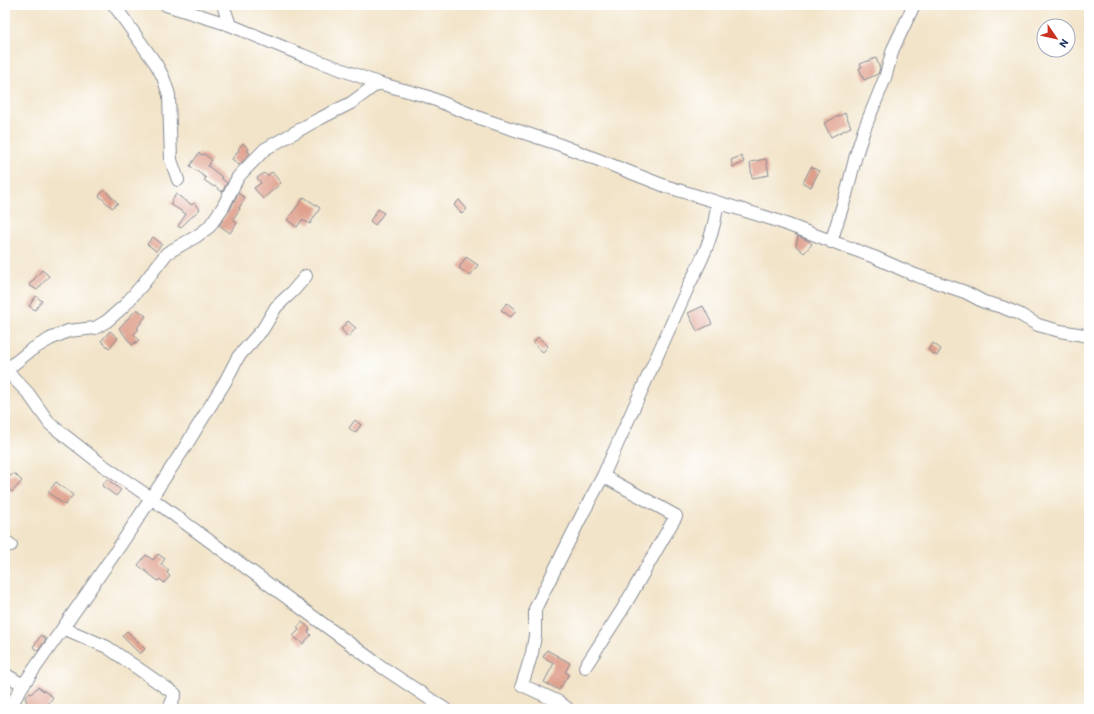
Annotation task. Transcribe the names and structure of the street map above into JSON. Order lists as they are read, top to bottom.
{
  "north": "bottom right"
}
